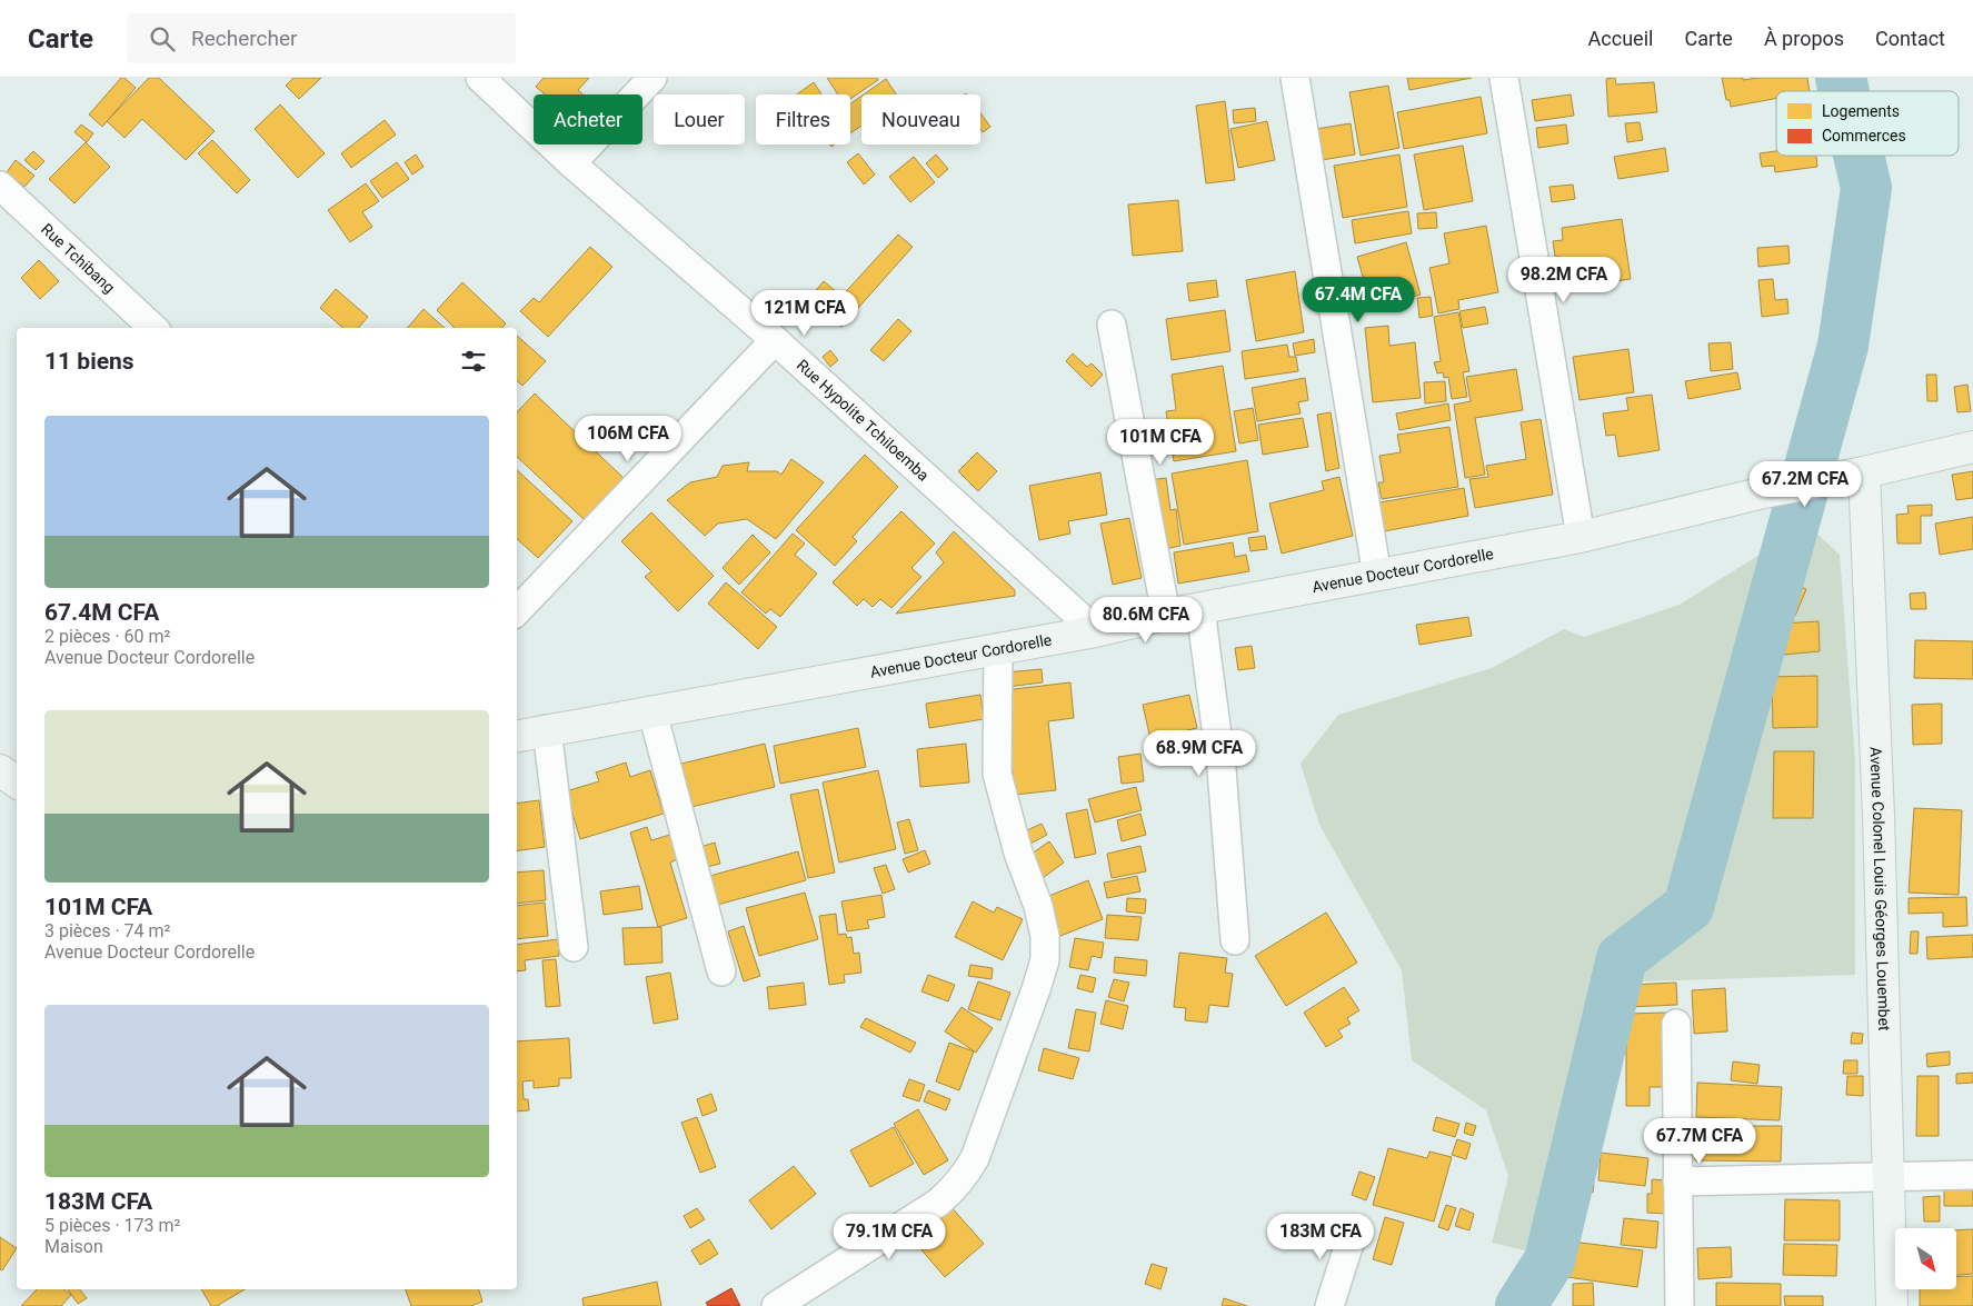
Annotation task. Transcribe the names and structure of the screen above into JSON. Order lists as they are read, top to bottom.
{
  "streets": {
    "street": [
      "Rue Tchibang",
      "Rue Hypolite Tchiloemba",
      "Avenue Docteur Cordorelle",
      "Avenue Colonel Louis Géorges Louembet"
    ]
  },
  "crossings": [
    ["Rue Hypolite Tchiloemba", "Avenue Docteur Cordorelle"],
    ["Avenue Docteur Cordorelle", "Avenue Colonel Louis Géorges Louembet"]
  ],
  "legend": ["Logements", "Commerces"],
  "north": "bottom right",
  "page": {
    "header": "Carte",
    "search": "Rechercher",
    "nav": [
      "Accueil",
      "Carte",
      "À propos",
      "Contact"
    ],
    "chip": [
      "Acheter",
      "Louer",
      "Filtres",
      "Nouveau"
    ],
    "price": [
      "98.2M CFA",
      "67.4M CFA",
      "121M CFA",
      "106M CFA",
      "101M CFA",
      "67.2M CFA",
      "80.6M CFA",
      "68.9M CFA",
      "67.7M CFA",
      "79.1M CFA",
      "183M CFA"
    ],
    "heading": "11 biens",
    "list": [
      {
        "name": "67.4M CFA",
        "note": "2 pièces · 60 m² · Avenue Docteur Cordorelle"
      },
      {
        "name": "101M CFA",
        "note": "3 pièces · 74 m² · Avenue Docteur Cordorelle"
      },
      {
        "name": "183M CFA",
        "note": "5 pièces · 173 m² · Maison"
      }
    ]
  }
}
